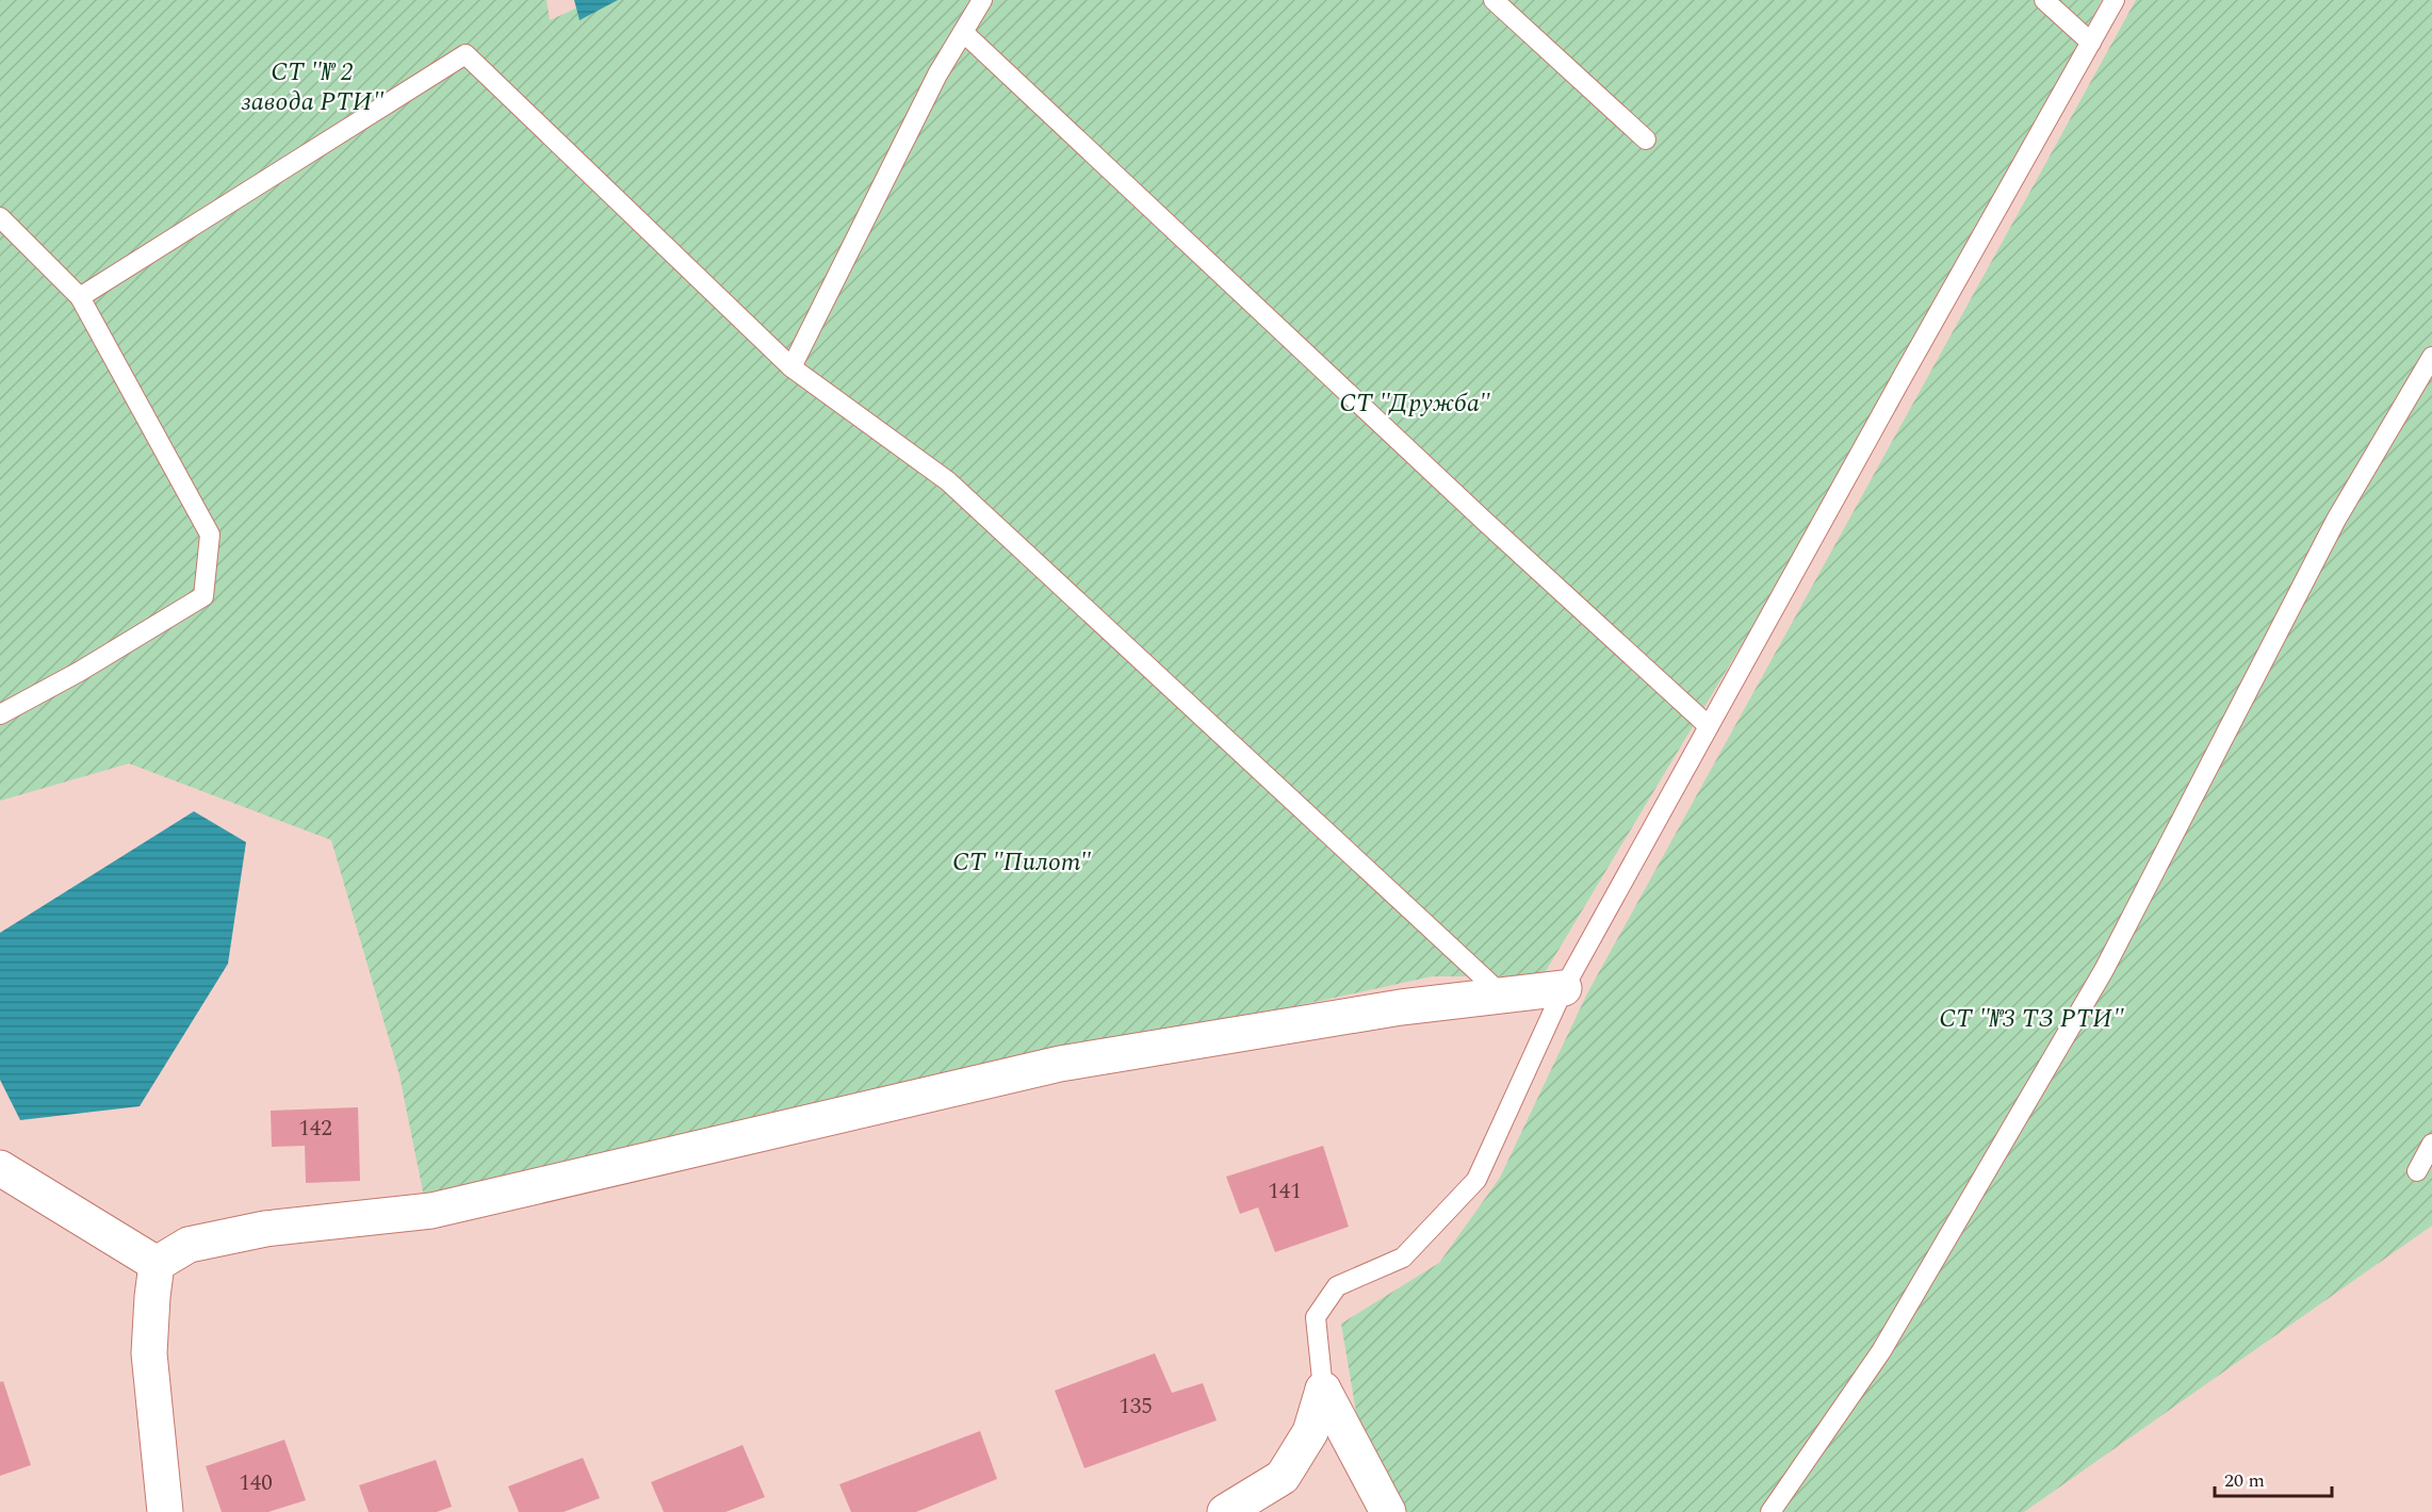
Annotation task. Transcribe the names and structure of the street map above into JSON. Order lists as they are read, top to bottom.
{
  "parks": [
    "СТ \"№ 2 завода РТИ\"",
    "СТ \"Дружба\"",
    "СТ \"Пилот\"",
    "СТ \"№3 ТЗ РТИ\""
  ],
  "house_numbers": [
    "142",
    "141",
    "135",
    "140"
  ],
  "scale_bar": "20 m"
}
